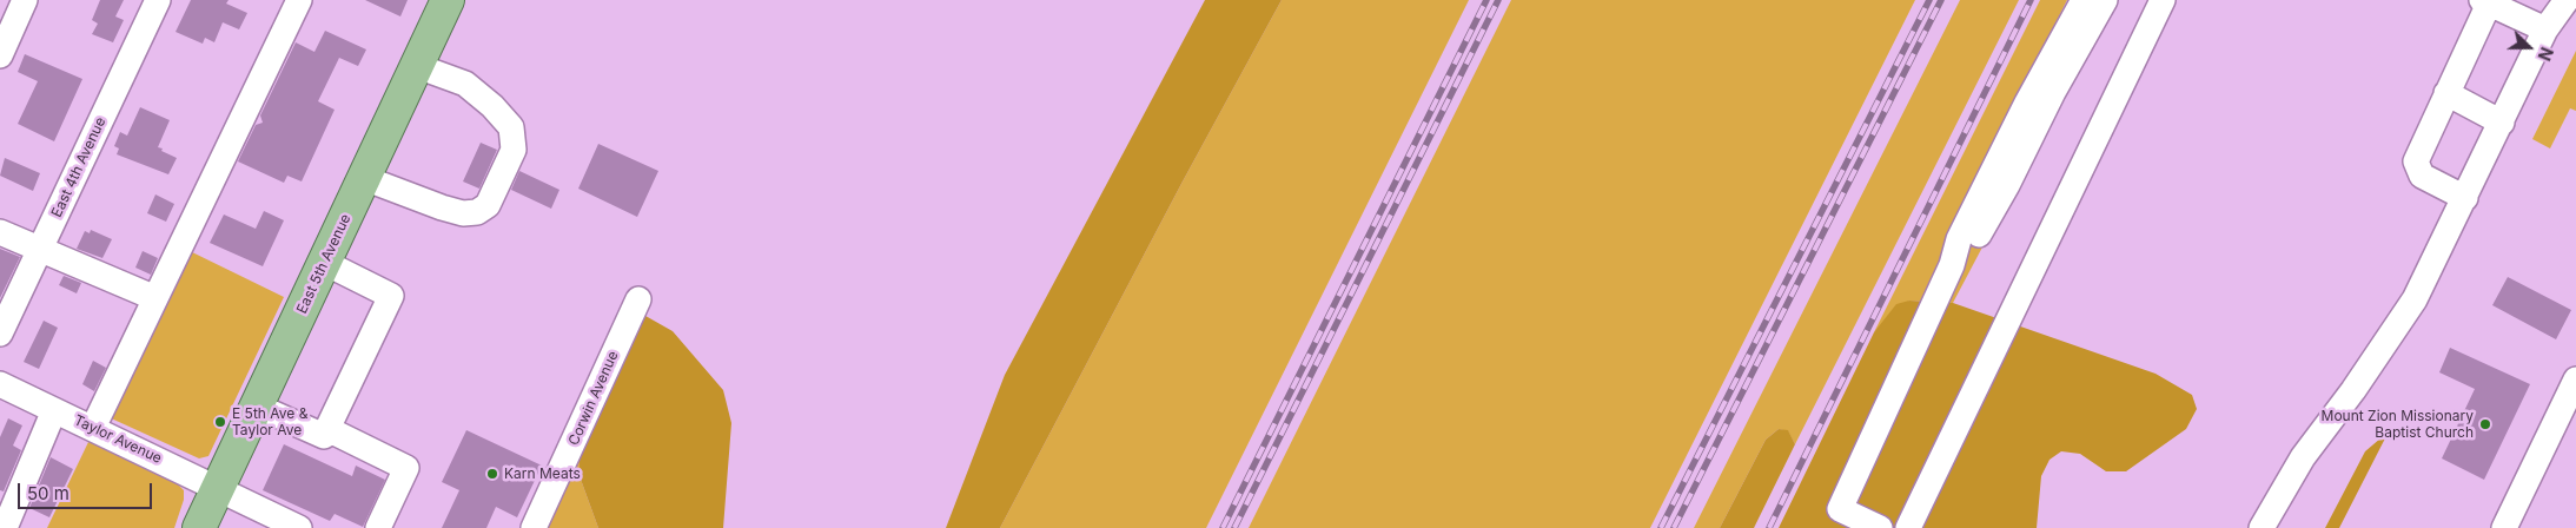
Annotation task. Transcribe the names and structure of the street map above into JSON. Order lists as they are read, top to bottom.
{
  "streets": {
    "main road": ["East 5th Avenue"],
    "street": ["East 4th Avenue", "Corwin Avenue", "Taylor Avenue"]
  },
  "crossings": [
    ["East 5th Avenue", "Taylor Avenue"]
  ],
  "places": ["E 5th Ave & Taylor Ave", "Mount Zion Missionary Baptist Church", "Karn Meats"],
  "scale_bar": "50 m",
  "north": "right"
}
